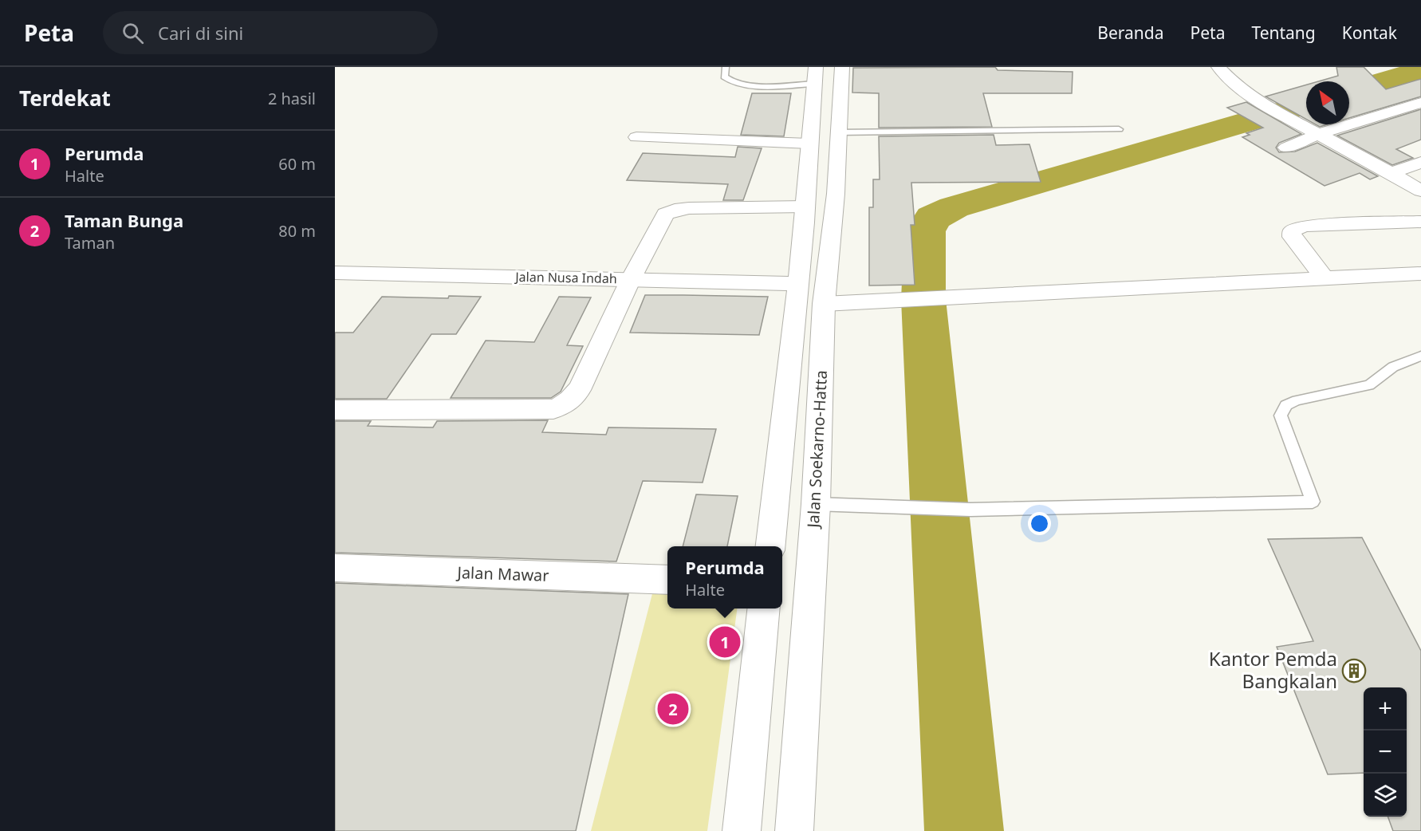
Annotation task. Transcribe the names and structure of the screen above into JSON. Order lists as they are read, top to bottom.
{
  "streets": {
    "street": ["Jalan Nusa Indah", "Jalan Soekarno-Hatta", "Jalan Mawar"]
  },
  "places": {
    "building": ["Kantor Pemda Bangkalan"]
  },
  "north": "top left",
  "page": {
    "header": "Peta",
    "search": "Cari di sini",
    "nav": [
      "Beranda",
      "Peta",
      "Tentang",
      "Kontak"
    ],
    "heading": ["Terdekat", "2 hasil"],
    "list": [
      {
        "mark": "1",
        "name": "Perumda",
        "note": "Halte",
        "value": "60 m"
      },
      {
        "mark": "2",
        "name": "Taman Bunga",
        "note": "Taman",
        "value": "80 m"
      }
    ],
    "popup": ["Perumda", "Halte"],
    "pins": ["1", "2"],
    "map_buttons": ["+", "−"]
  }
}
